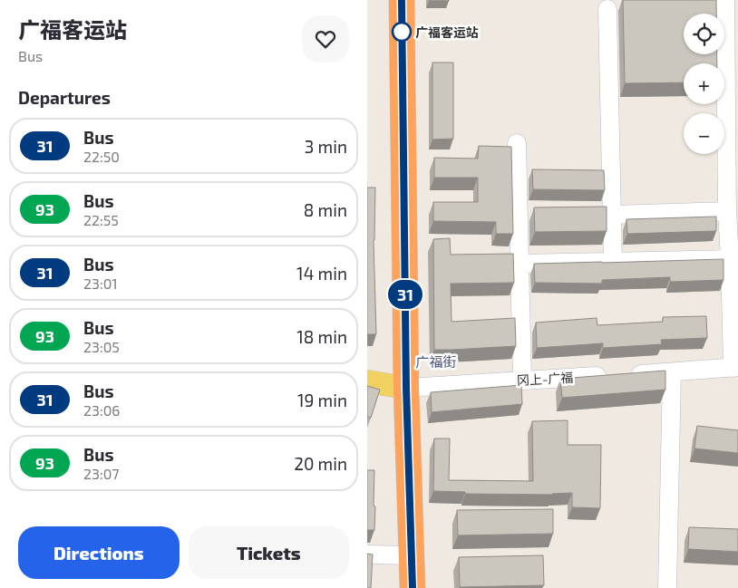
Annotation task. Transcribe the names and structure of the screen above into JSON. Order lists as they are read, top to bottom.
{
  "streets": {
    "street": ["冈上-广福"]
  },
  "districts": ["广福街"],
  "places": ["广福客运站"],
  "lines": ["bus line 31"],
  "page": {
    "heading": [
      ["广福客运站", "Bus"],
      "Departures"
    ],
    "on_map": "31",
    "map_buttons": ["+", "−"],
    "list": [
      {
        "mark": "31",
        "name": "Bus",
        "note": "22:50",
        "value": "3 min"
      },
      {
        "mark": "93",
        "name": "Bus",
        "note": "22:55",
        "value": "8 min"
      },
      {
        "mark": "31",
        "name": "Bus",
        "note": "23:01",
        "value": "14 min"
      },
      {
        "mark": "93",
        "name": "Bus",
        "note": "23:05",
        "value": "18 min"
      },
      {
        "mark": "31",
        "name": "Bus",
        "note": "23:06",
        "value": "19 min"
      },
      {
        "mark": "93",
        "name": "Bus",
        "note": "23:07",
        "value": "20 min"
      }
    ],
    "buttons": ["Directions", "Tickets"]
  }
}
